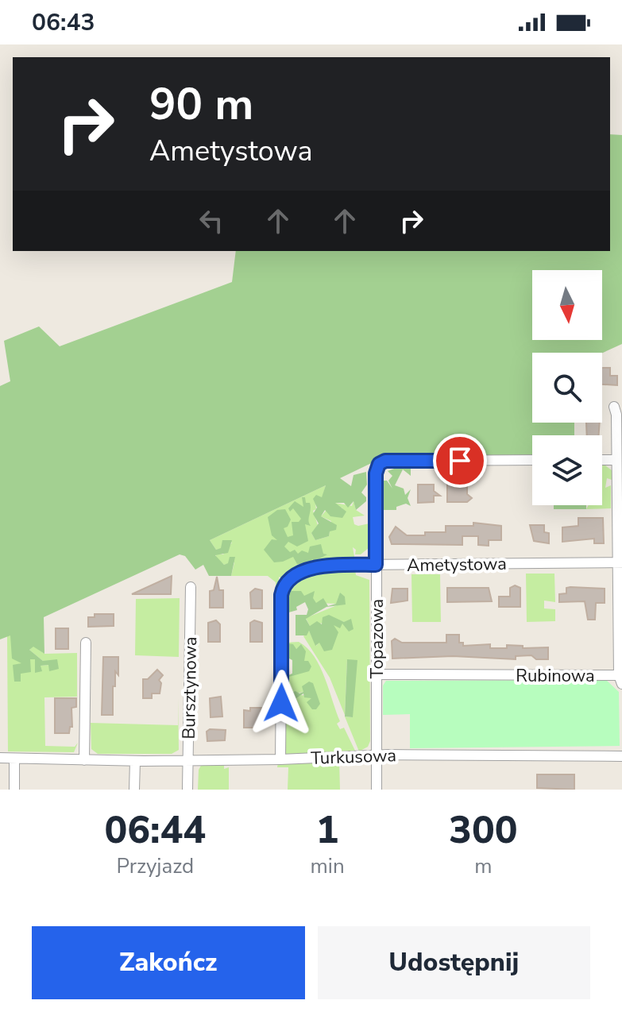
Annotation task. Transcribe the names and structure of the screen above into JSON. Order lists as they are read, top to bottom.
{
  "streets": {
    "street": [
      "Ametystowa",
      "Topazowa",
      "Rubinowa",
      "Bursztynowa",
      "Turkusowa"
    ]
  },
  "crossings": [
    ["Ametystowa", "Topazowa"],
    ["Ametystowa", "Rubinowa"],
    ["Ametystowa", "Turkusowa"],
    ["Topazowa", "Rubinowa"],
    ["Topazowa", "Turkusowa"],
    ["Bursztynowa", "Turkusowa"]
  ],
  "north": "bottom",
  "page": {
    "status": "06:43",
    "turn": ["90 m", "Ametystowa"],
    "eta": [
      "06:44",
      "Przyjazd",
      "1",
      "min",
      "300",
      "m"
    ],
    "buttons": ["Zakończ", "Udostępnij"]
  }
}
